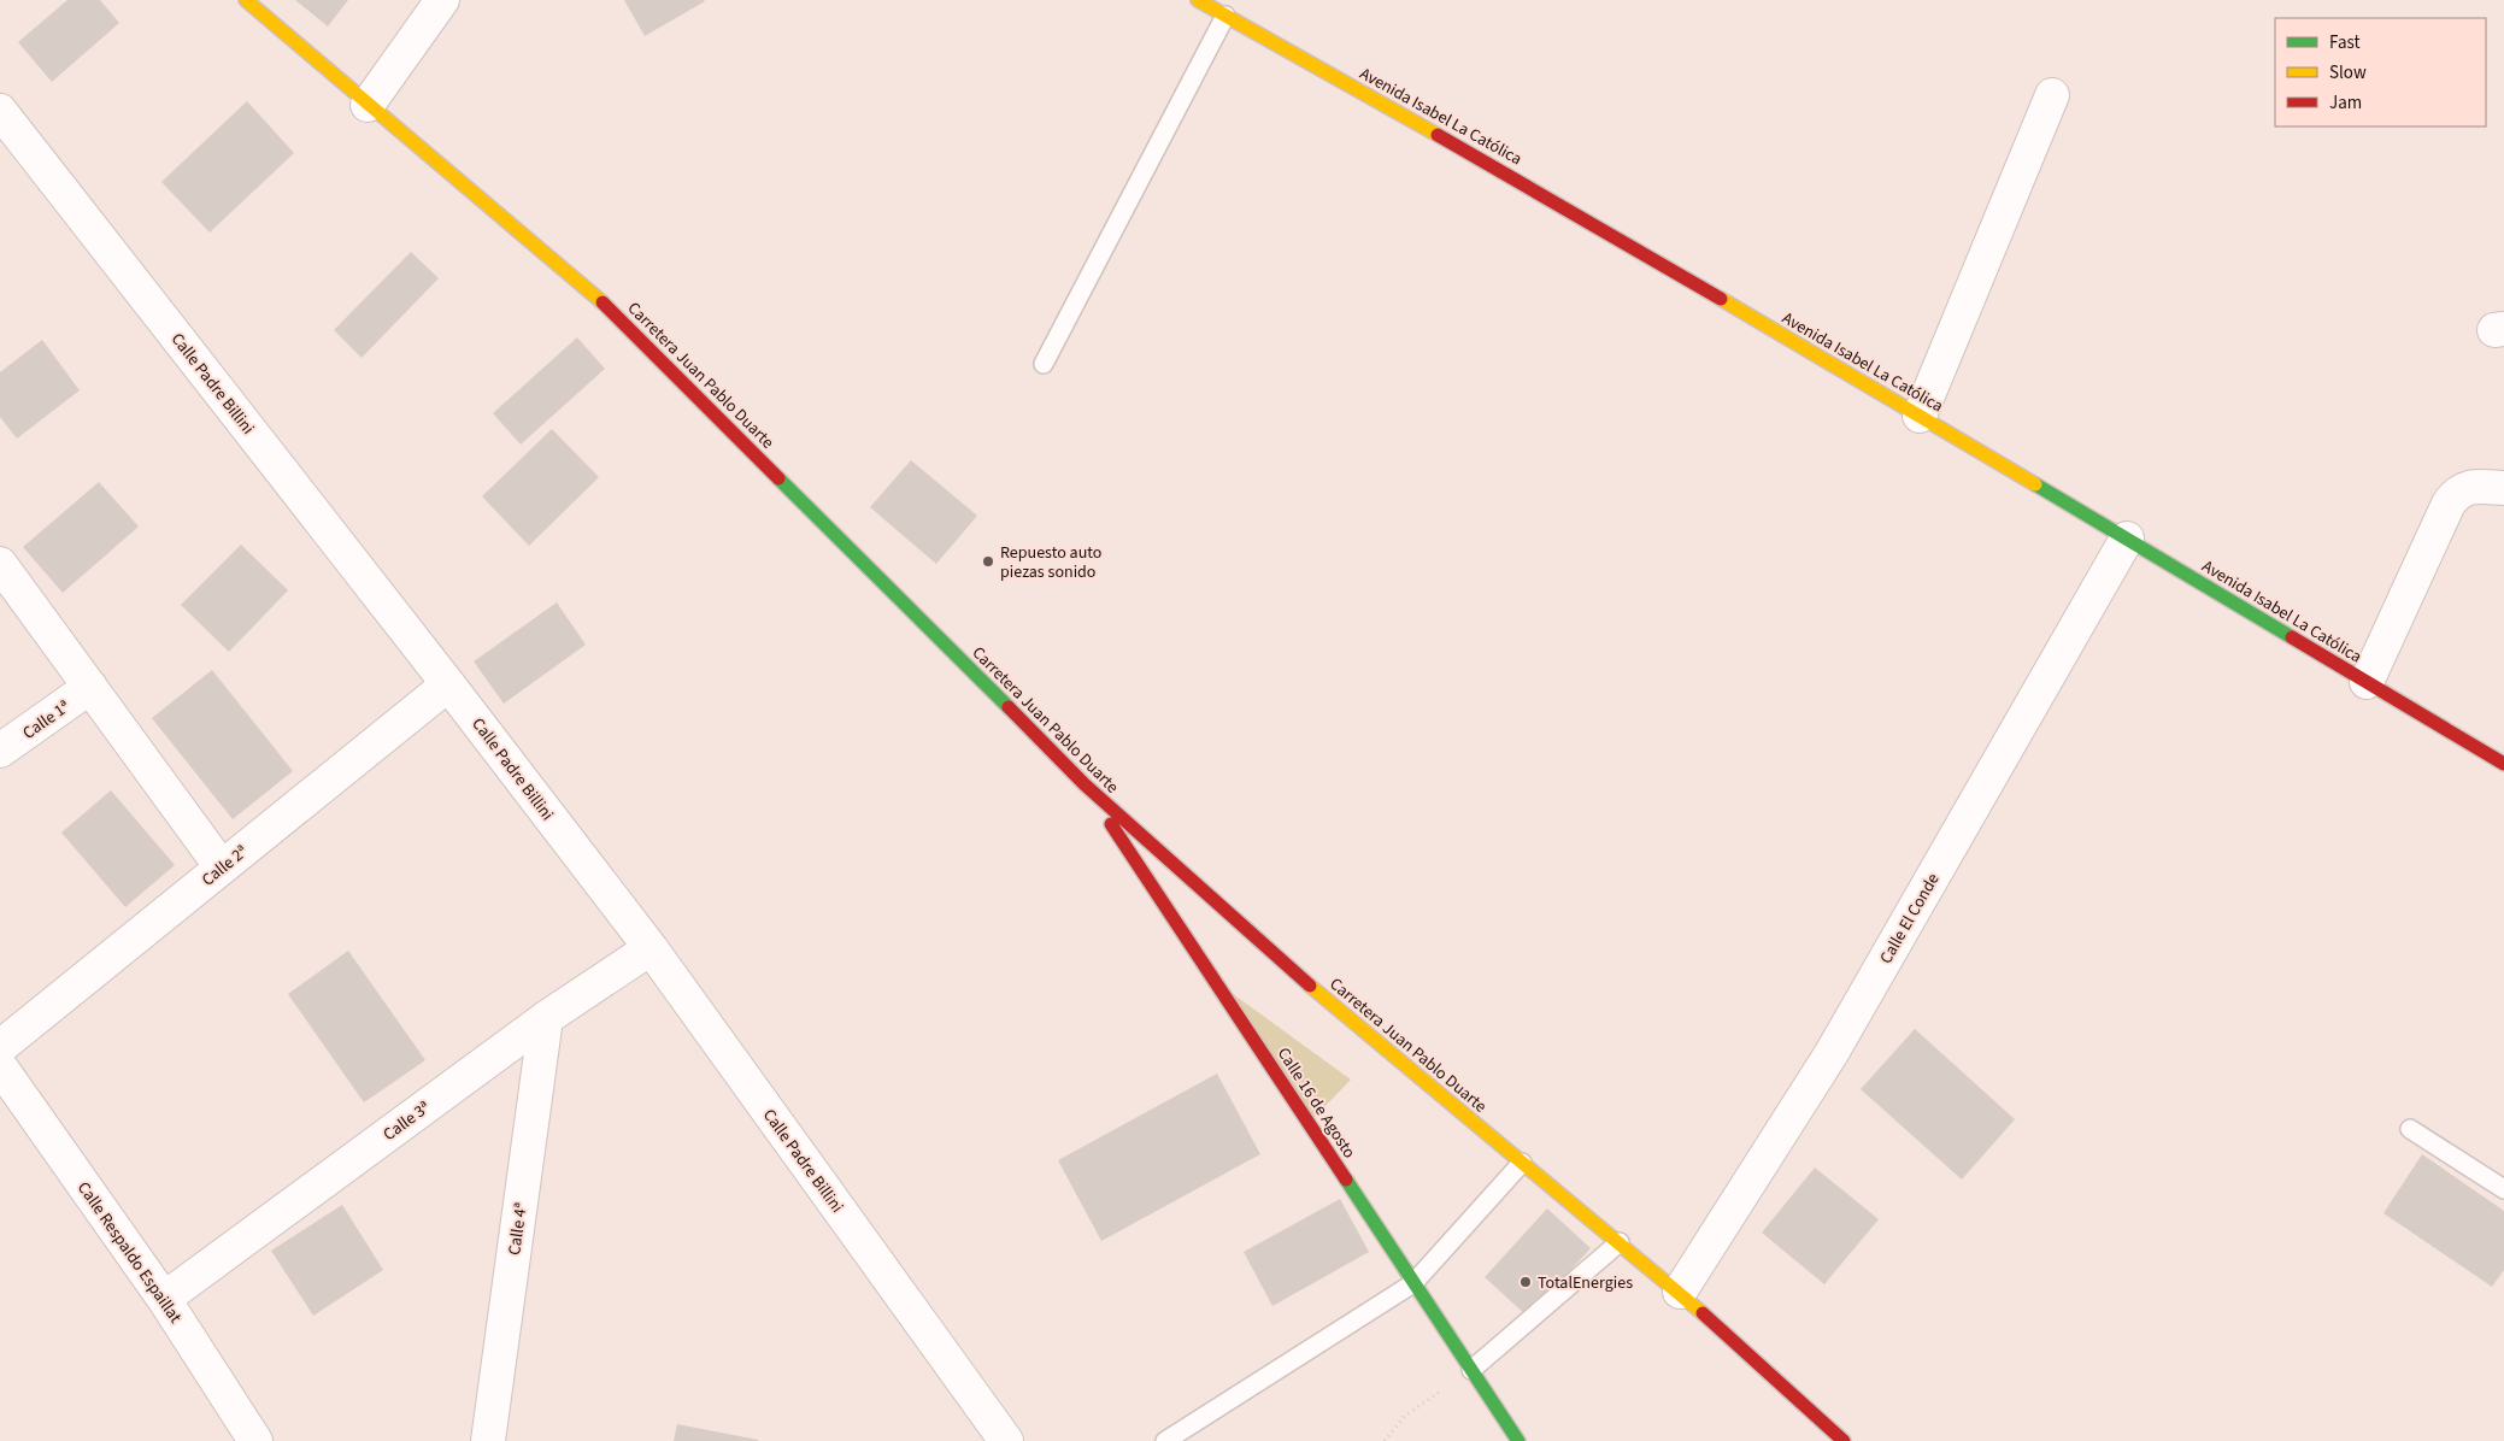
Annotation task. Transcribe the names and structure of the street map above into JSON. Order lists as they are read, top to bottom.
{
  "streets": {
    "main road": ["Avenida Isabel La Católica", "Carretera Juan Pablo Duarte", "Calle 16 de Agosto"],
    "street": [
      "Calle Padre Billini",
      "Calle 1ª",
      "Calle 2ª",
      "Calle El Conde",
      "Calle 3ª",
      "Calle 4ª",
      "Calle Respaldo Espaillat"
    ]
  },
  "crossings": [
    ["Avenida Isabel La Católica", "Calle El Conde"],
    ["Carretera Juan Pablo Duarte", "Calle El Conde"],
    ["Carretera Juan Pablo Duarte", "Calle 16 de Agosto"],
    ["Calle Padre Billini", "Calle 2ª"],
    ["Calle Padre Billini", "Calle 3ª"],
    ["Calle 3ª", "Calle 4ª"],
    ["Calle 3ª", "Calle Respaldo Espaillat"]
  ],
  "places": ["Repuesto auto piezas sonido", "TotalEnergies"],
  "legend": ["Fast", "Slow", "Jam"]
}
